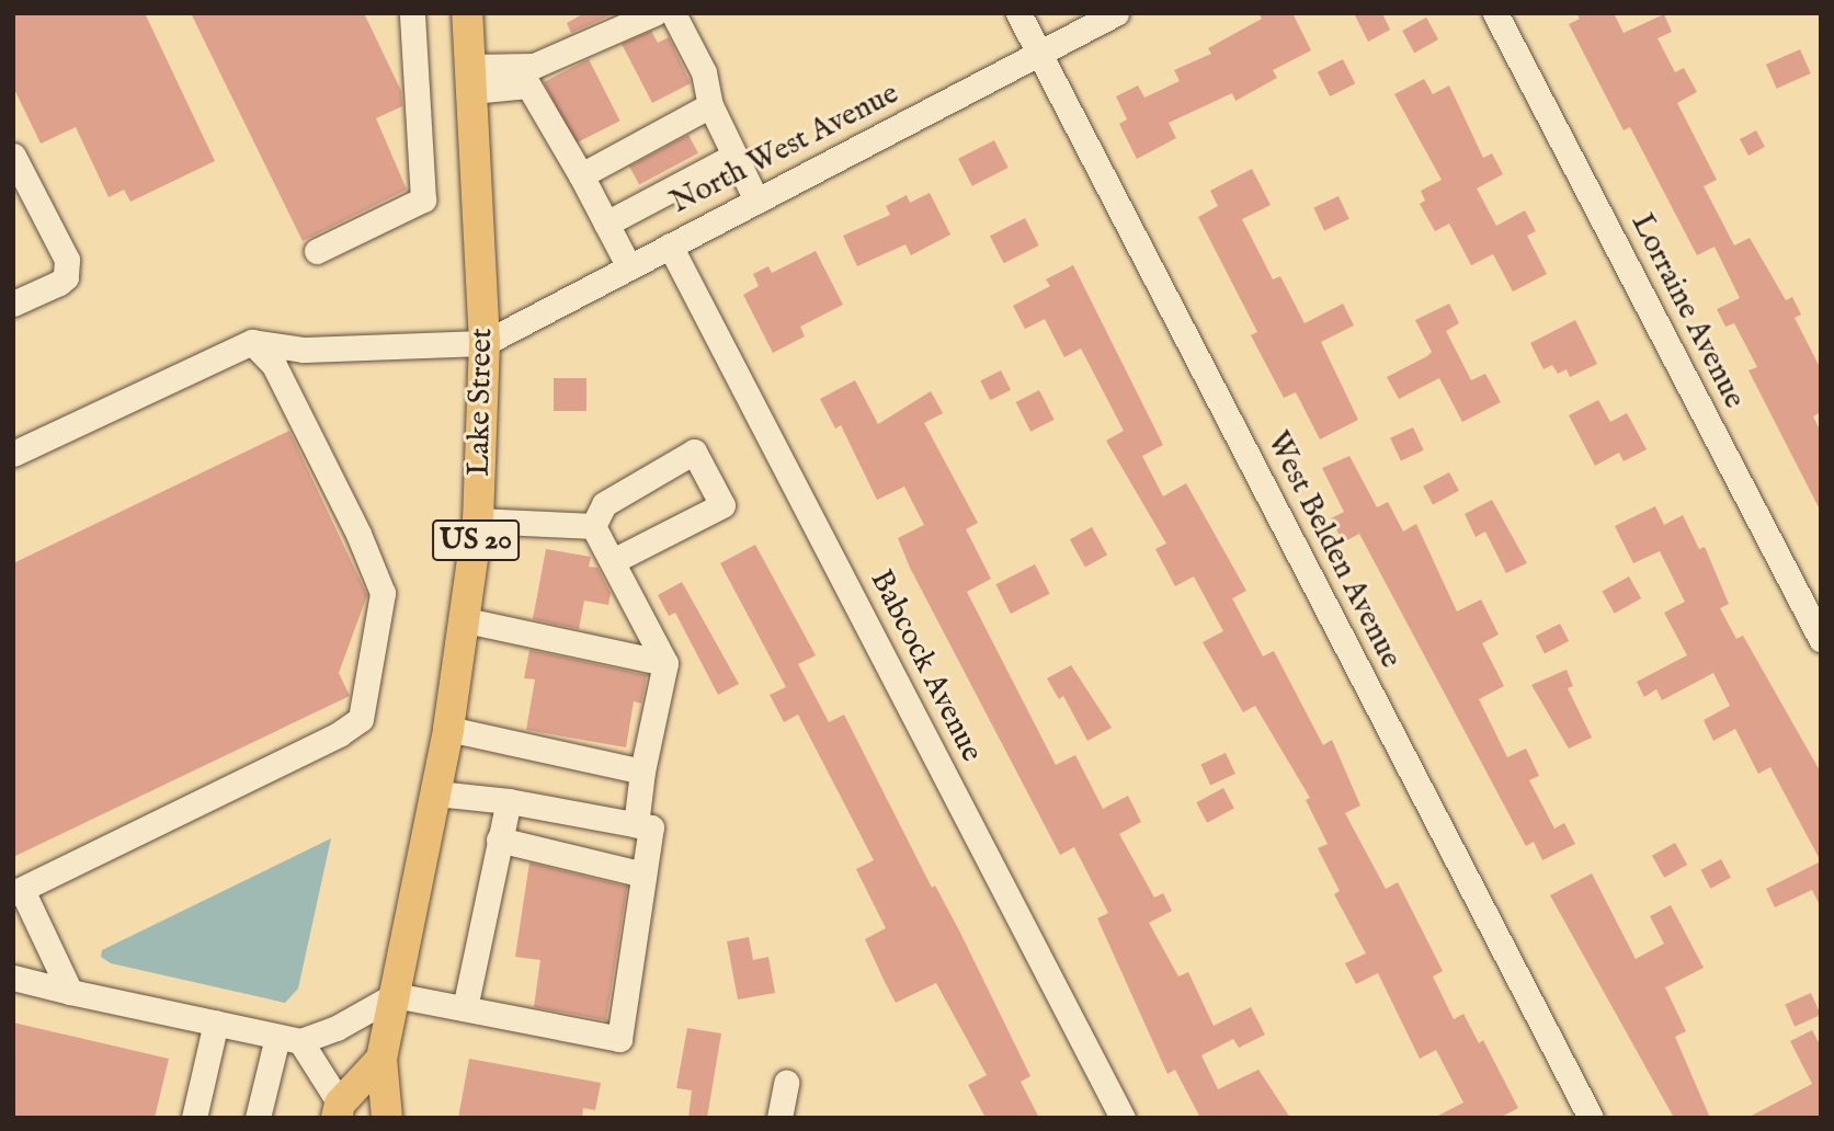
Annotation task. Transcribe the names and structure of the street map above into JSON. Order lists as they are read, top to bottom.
{
  "streets": {
    "main road": ["Lake Street", "US 20"],
    "street": [
      "North West Avenue",
      "Lorraine Avenue",
      "West Belden Avenue",
      "Babcock Avenue"
    ]
  },
  "crossings": [
    ["North West Avenue", "Lake Street"],
    ["North West Avenue", "West Belden Avenue"],
    ["North West Avenue", "Babcock Avenue"]
  ]
}
